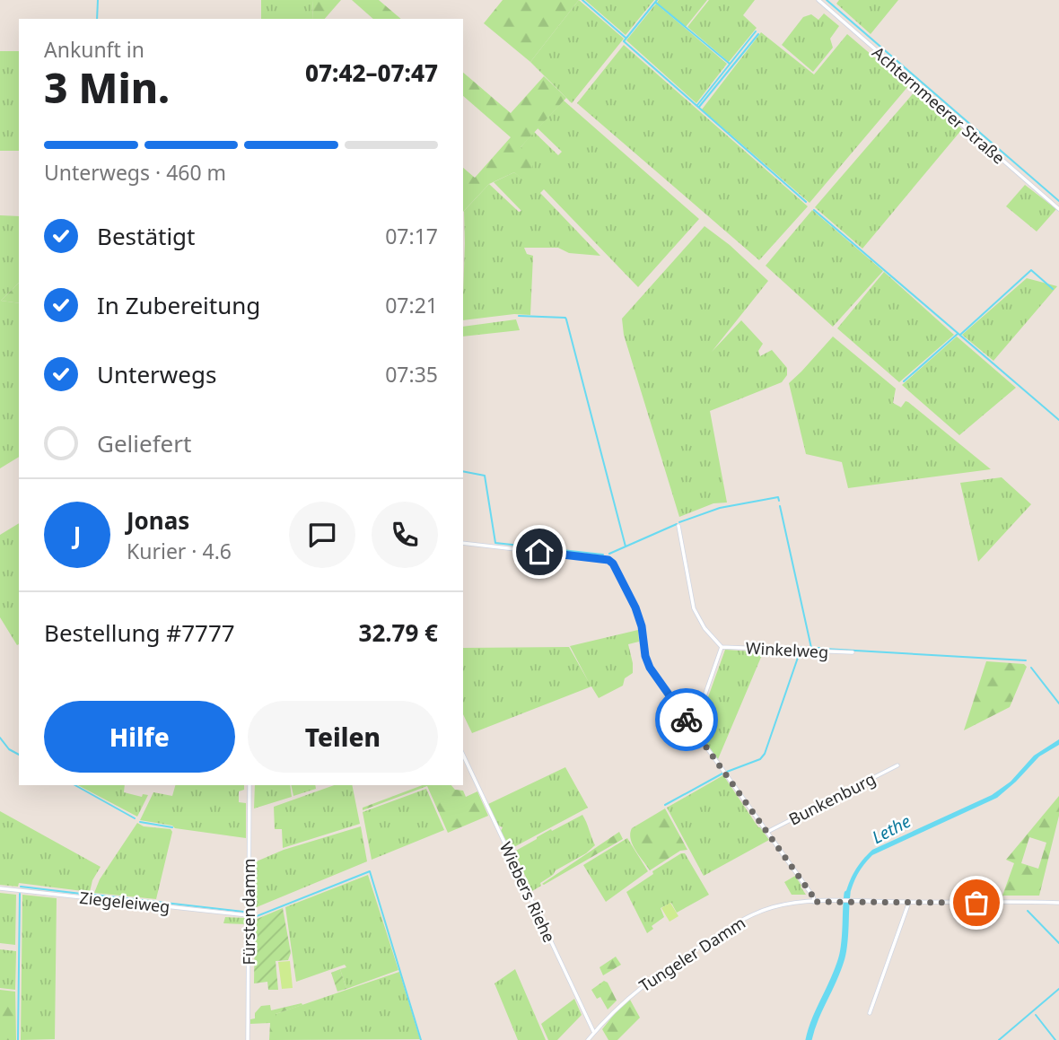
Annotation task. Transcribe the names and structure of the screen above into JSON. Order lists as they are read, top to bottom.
{
  "streets": {
    "street": [
      "Achternmeerer Straße",
      "Winkelweg",
      "Bunkenburg",
      "Wiebers Riehe",
      "Ziegeleiweg",
      "Fürstendamm",
      "Tungeler Damm"
    ]
  },
  "crossings": [
    ["Wiebers Riehe", "Tungeler Damm"],
    ["Ziegeleiweg", "Fürstendamm"]
  ],
  "water": ["Lethe"],
  "page": {
    "heading": ["3 Min.", "Ankunft in", "07:42–07:47"],
    "panel": [
      "Jonas",
      "Kurier · 4.6",
      "Bestellung #7777",
      "32.79 €"
    ],
    "bar": "Unterwegs · 460 m",
    "list": [
      ["Bestätigt", "07:17"],
      ["In Zubereitung", "07:21"],
      ["Unterwegs", "07:35"],
      "Geliefert"
    ],
    "round": "J",
    "buttons": ["Hilfe", "Teilen"]
  }
}
